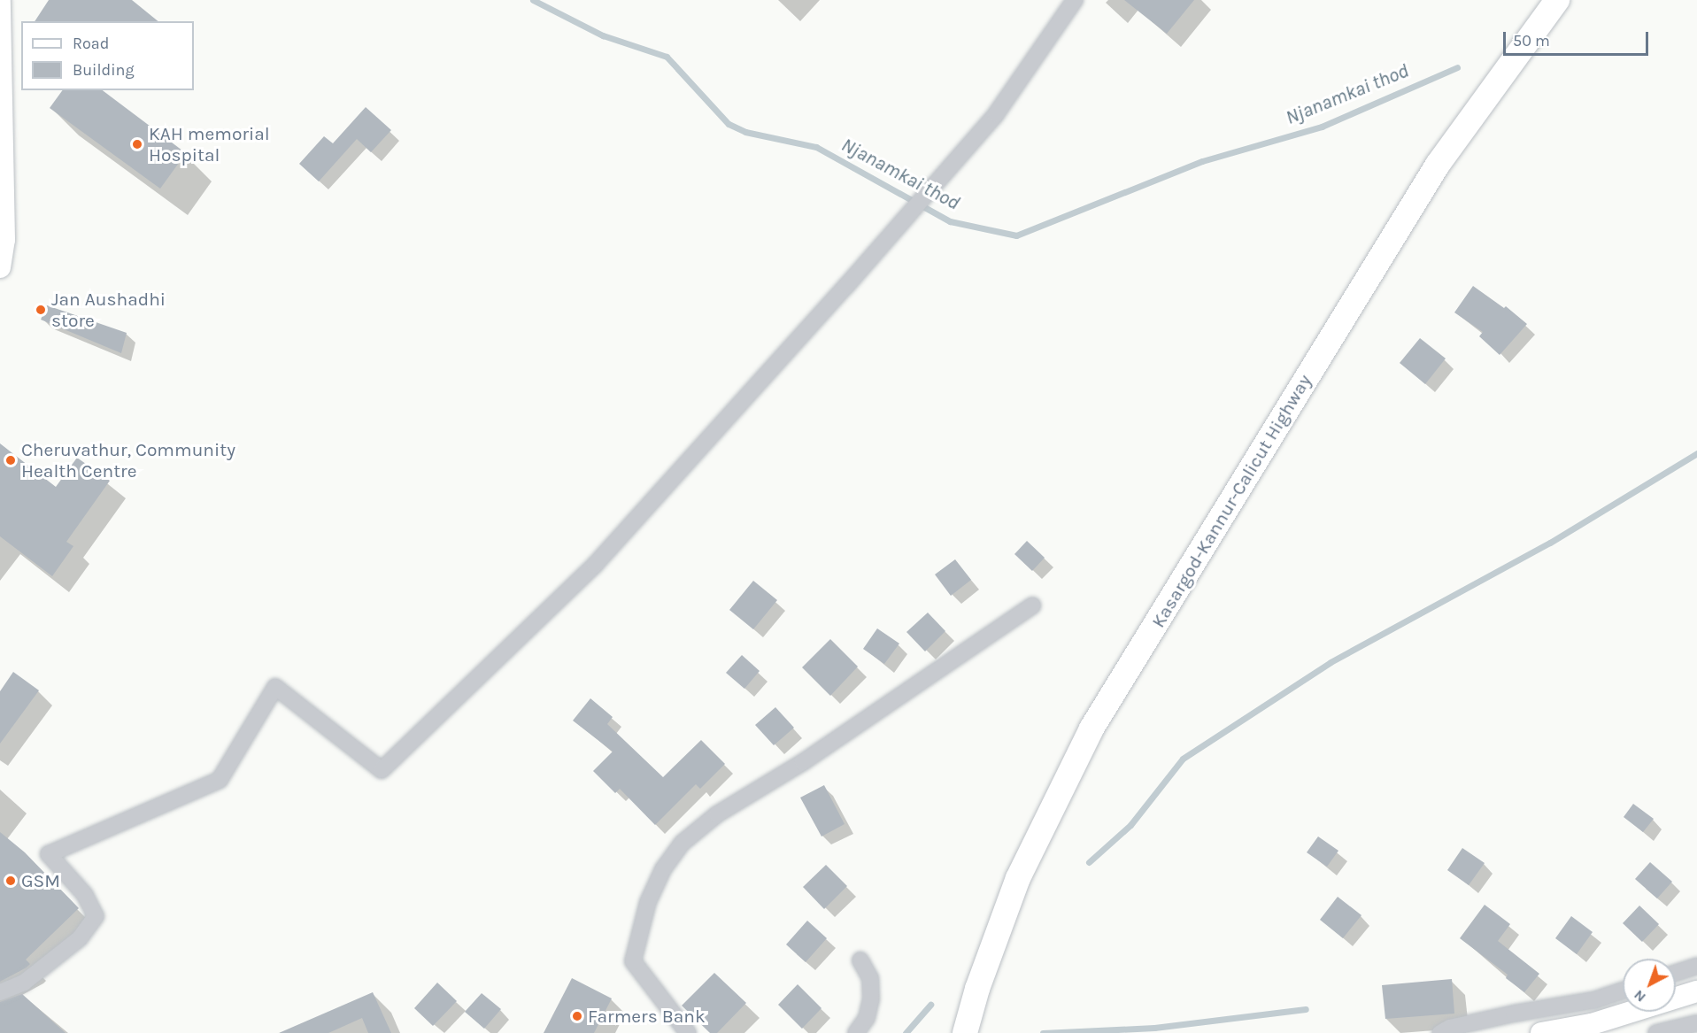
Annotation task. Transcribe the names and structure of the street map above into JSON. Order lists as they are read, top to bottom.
{
  "streets": {
    "highway": ["Kasargod-Kannur-Calicut Highway"]
  },
  "water": ["Njanamkai thod"],
  "places": [
    "KAH memorial Hospital",
    "Jan Aushadhi store",
    "Cheruvathur, Community Health Centre",
    "GSM",
    "Farmers Bank"
  ],
  "legend": ["Road", "Building"],
  "scale_bar": "50 m",
  "north": "bottom left"
}
